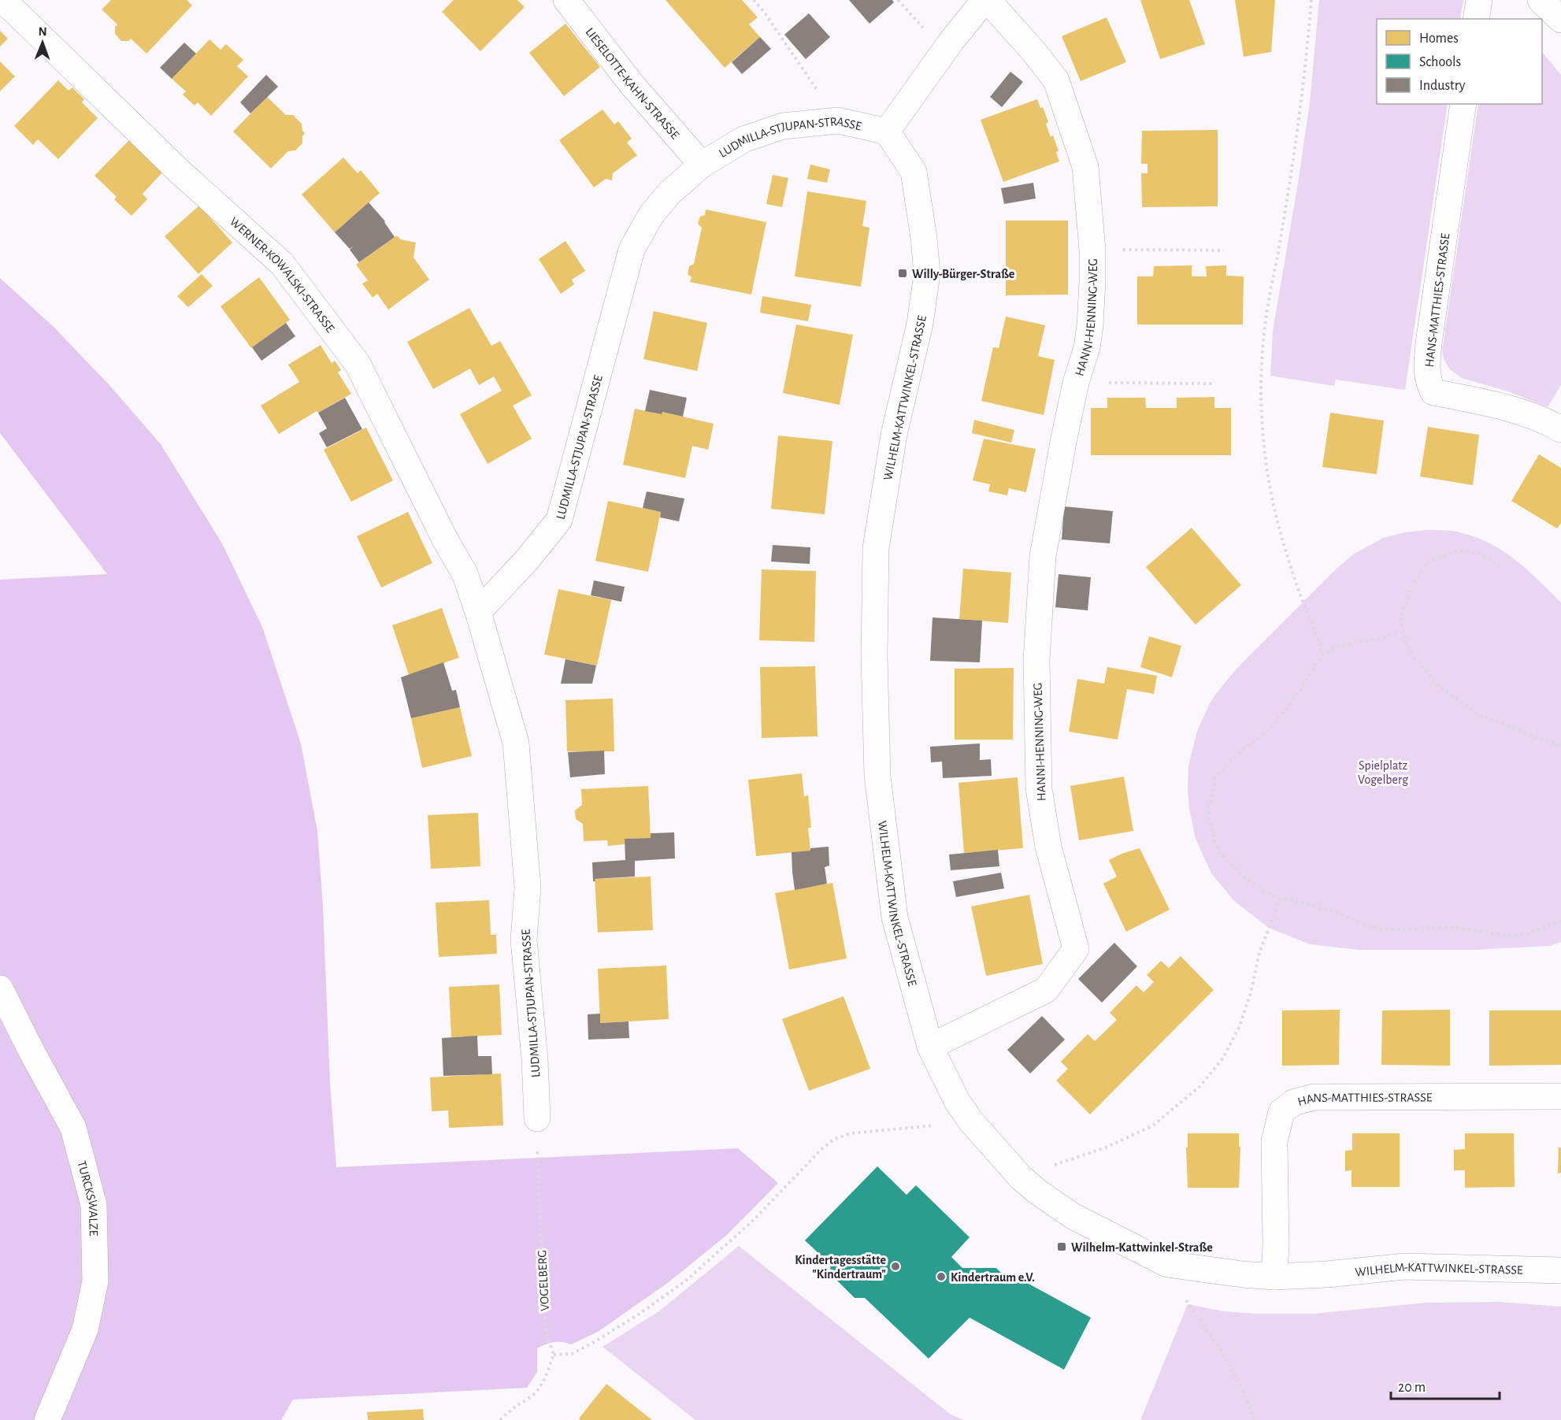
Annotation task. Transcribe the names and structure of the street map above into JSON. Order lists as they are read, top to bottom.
{
  "streets": {
    "street": [
      "LIESELOTTE-KAHN-STRASSE",
      "LUDMILLA-STJUPAN-STRASSE",
      "WERNER-KOWALSKI-STRASSE",
      "HANS-MATTHIES-STRASSE",
      "HANNI-HENNING-WEG",
      "WILHELM-KATTWINKEL-STRASSE",
      "TURCKSWALZE"
    ],
    "path": ["VOGELBERG"]
  },
  "crossings": [
    ["LIESELOTTE-KAHN-STRASSE", "LUDMILLA-STJUPAN-STRASSE"],
    ["LUDMILLA-STJUPAN-STRASSE", "WERNER-KOWALSKI-STRASSE"],
    ["LUDMILLA-STJUPAN-STRASSE", "WILHELM-KATTWINKEL-STRASSE"],
    ["LUDMILLA-STJUPAN-STRASSE", "VOGELBERG"],
    ["HANS-MATTHIES-STRASSE", "WILHELM-KATTWINKEL-STRASSE"],
    ["HANNI-HENNING-WEG", "WILHELM-KATTWINKEL-STRASSE"]
  ],
  "parks": ["Spielplatz Vogelberg"],
  "places": {
    "transit": ["Willy-Bürger-Straße", "Wilhelm-Kattwinkel-Straße"],
    "other": ["Kindertagesstätte \"Kindertraum\"", "Kindertraum e.V."]
  },
  "legend": ["Homes", "Schools", "Industry"],
  "scale_bar": "20 m",
  "north": "top"
}
